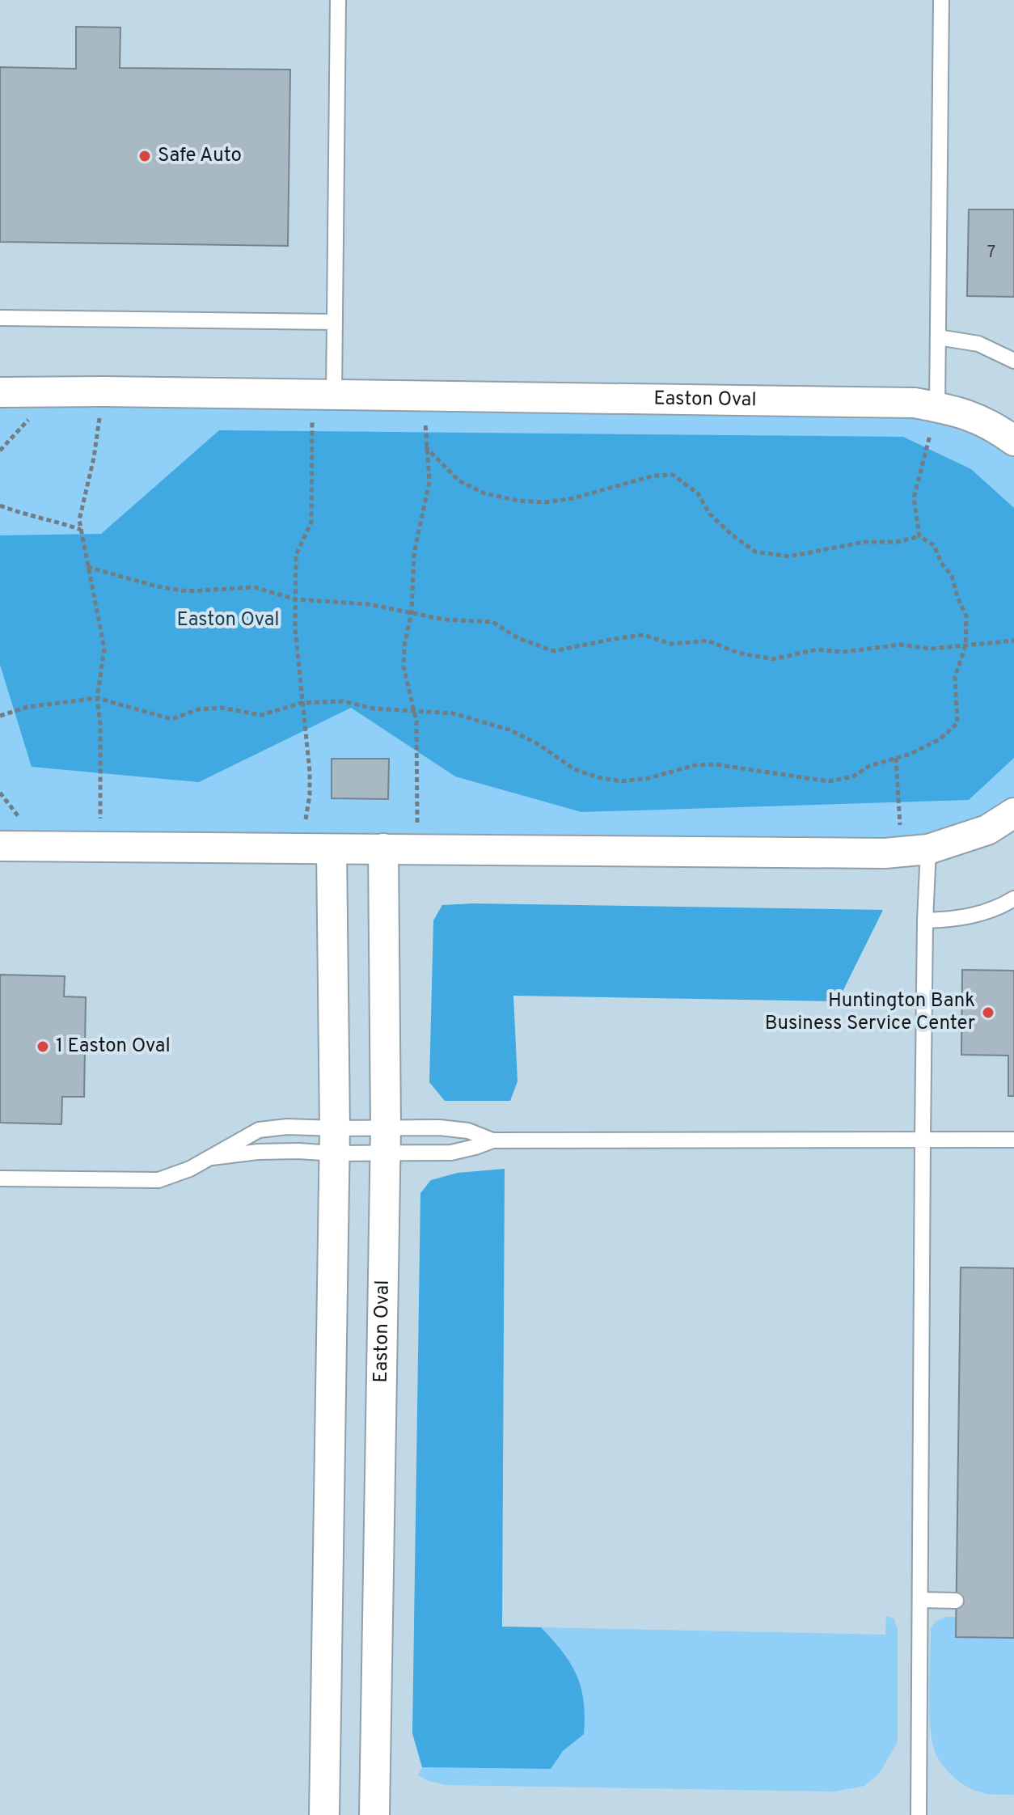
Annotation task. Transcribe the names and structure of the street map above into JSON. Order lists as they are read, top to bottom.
{
  "streets": {
    "street": ["Easton Oval"]
  },
  "parks": ["Easton Oval"],
  "places": ["Safe Auto", "Huntington Bank Business Service Center", "1 Easton Oval"],
  "house_numbers": ["7"]
}
